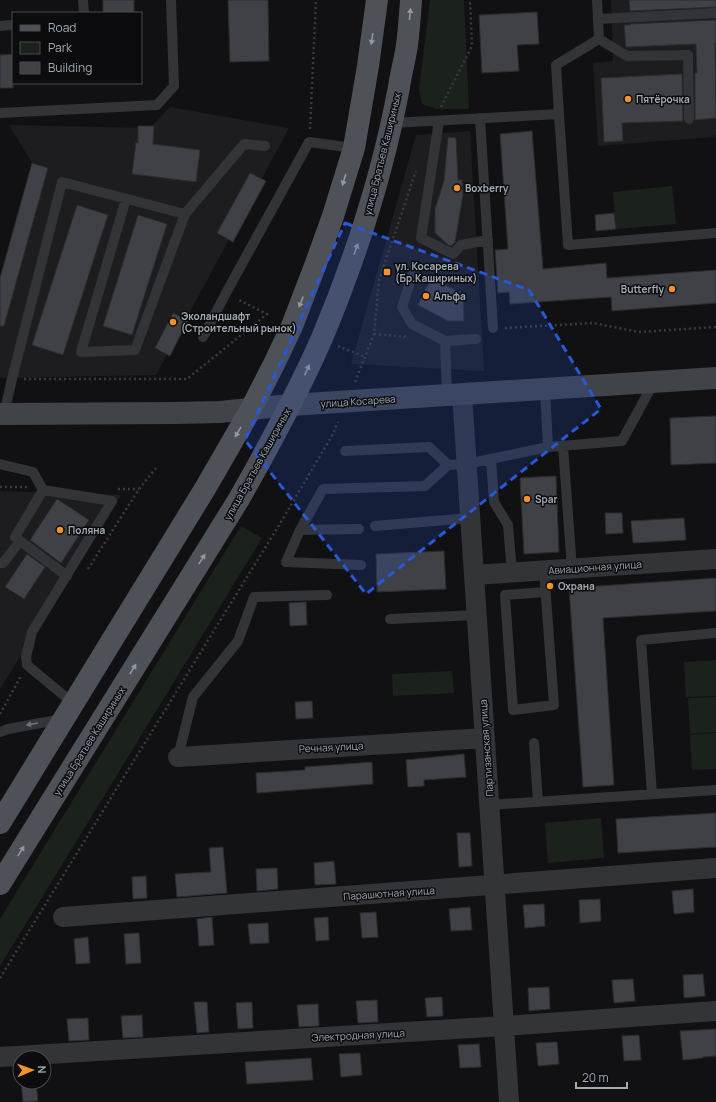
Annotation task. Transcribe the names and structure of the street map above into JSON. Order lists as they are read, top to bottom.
{
  "streets": {
    "main road": ["улица Братьев Кашириных"],
    "street": [
      "улица Косарева",
      "Авиационная улица",
      "Речная улица",
      "Партизанская улица",
      "Парашютная улица",
      "Электродная улица"
    ]
  },
  "crossings": [
    ["улица Братьев Кашириных", "улица Косарева"],
    ["улица Косарева", "Партизанская улица"],
    ["Авиационная улица", "Партизанская улица"],
    ["Речная улица", "Партизанская улица"],
    ["Партизанская улица", "Парашютная улица"],
    ["Партизанская улица", "Электродная улица"]
  ],
  "places": {
    "other": [
      "Пятёрочка",
      "Boxberry",
      "Butterfly",
      "Альфа",
      "Эколандшафт (Строительный рынок)",
      "Spar",
      "Поляна",
      "Охрана"
    ],
    "transit": ["ул. Косарева (Бр.Кашириных)"]
  },
  "legend": ["Road", "Park", "Building"],
  "scale_bar": "20 m",
  "north": "right"
}
